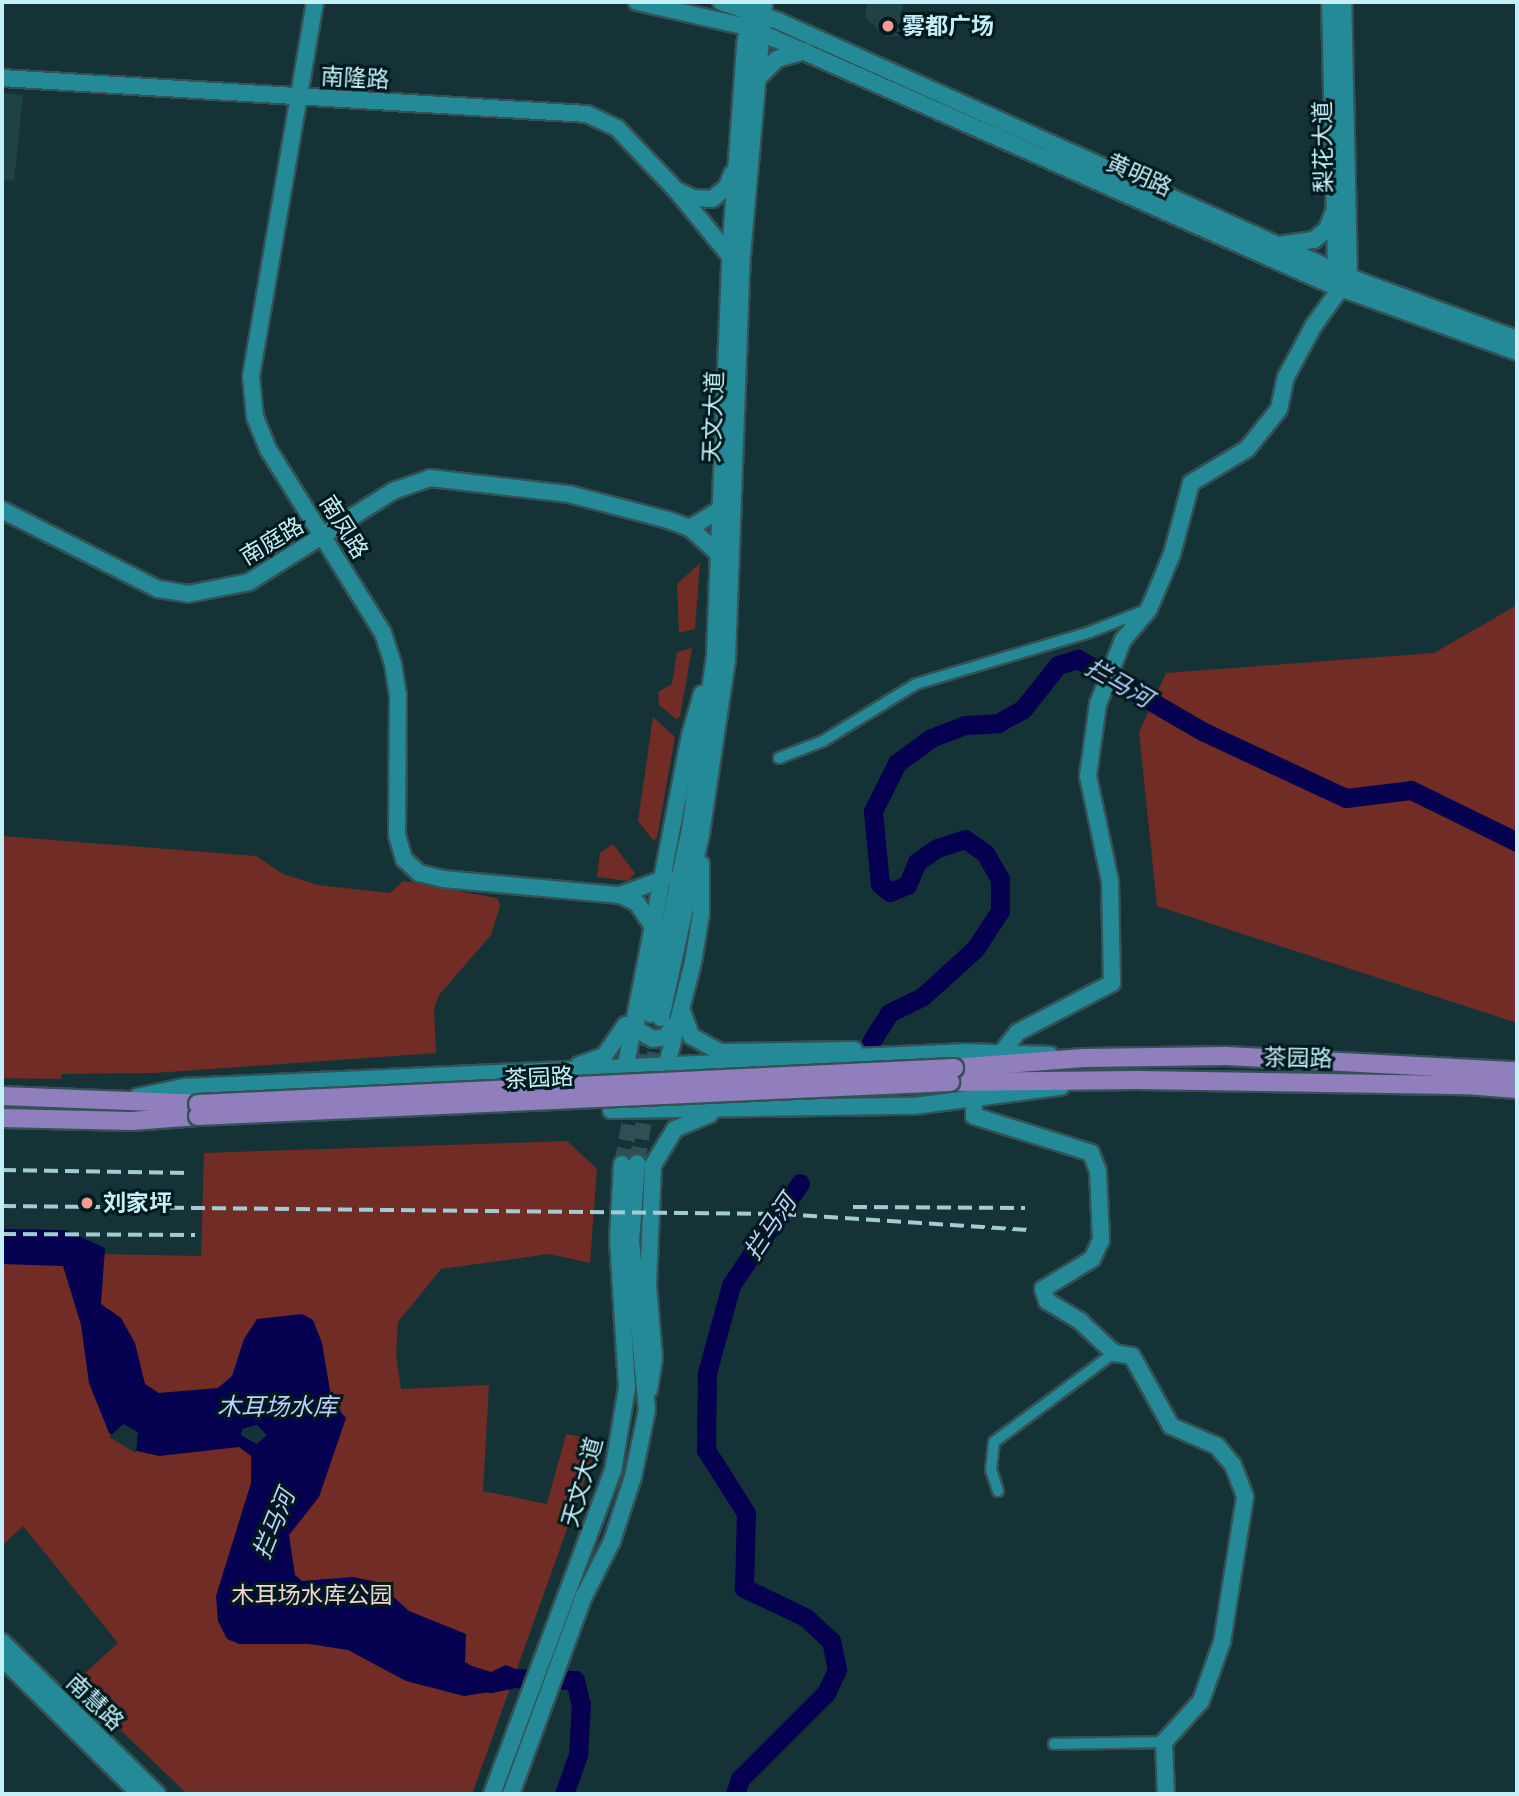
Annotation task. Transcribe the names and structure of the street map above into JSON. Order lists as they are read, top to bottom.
{
  "streets": {
    "main road": ["茶园路"],
    "street": [
      "南隆路",
      "梨花大道",
      "黄明路",
      "天文大道",
      "南凤路",
      "南庭路",
      "南慧路"
    ]
  },
  "crossings": [
    ["南隆路", "天文大道"],
    ["南隆路", "南凤路"],
    ["梨花大道", "黄明路"],
    ["黄明路", "天文大道"],
    ["天文大道", "茶园路"],
    ["南凤路", "南庭路"]
  ],
  "water": ["拦马河", "木耳场水库"],
  "parks": ["木耳场水库公园"],
  "places": ["雾都广场", "刘家坪"]
}
